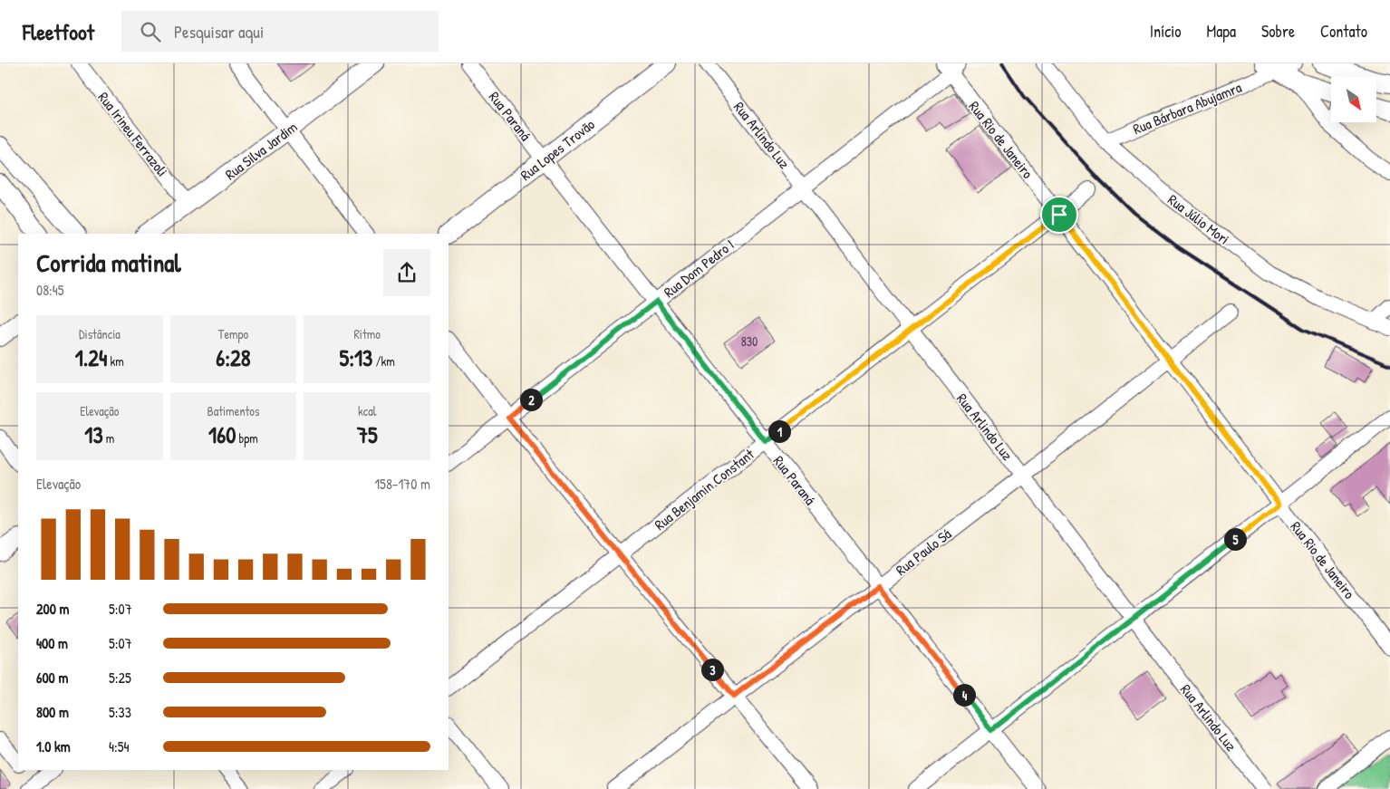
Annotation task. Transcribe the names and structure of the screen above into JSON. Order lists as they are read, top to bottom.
{
  "streets": {
    "main road": ["Rua Lopes Trovão", "Rua Silva Jardim"],
    "street": [
      "Rua Bárbara Abujamra",
      "Rua Paraná",
      "Rua Irineu Ferrazoli",
      "Rua Arlindo Luz",
      "Rua Rio de Janeiro",
      "Rua Júlio Mori",
      "Rua Dom Pedro I",
      "Rua Benjamin Constant",
      "Rua Paulo Sá"
    ]
  },
  "crossings": [
    ["Rua Bárbara Abujamra", "Rua Júlio Mori"],
    ["Rua Paraná", "Rua Lopes Trovão"],
    ["Rua Paraná", "Rua Dom Pedro I"],
    ["Rua Paraná", "Rua Benjamin Constant"],
    ["Rua Paraná", "Rua Paulo Sá"],
    ["Rua Irineu Ferrazoli", "Rua Silva Jardim"],
    ["Rua Arlindo Luz", "Rua Dom Pedro I"],
    ["Rua Arlindo Luz", "Rua Benjamin Constant"],
    ["Rua Arlindo Luz", "Rua Paulo Sá"],
    ["Rua Rio de Janeiro", "Rua Dom Pedro I"],
    ["Rua Rio de Janeiro", "Rua Benjamin Constant"],
    ["Rua Rio de Janeiro", "Rua Paulo Sá"]
  ],
  "house_numbers": ["830"],
  "north": "bottom right",
  "page": {
    "header": "Fleetfoot",
    "search": "Pesquisar aqui",
    "nav": [
      "Início",
      "Mapa",
      "Sobre",
      "Contato"
    ],
    "heading": ["Corrida matinal", "08:45"],
    "stats": [
      ["Distância", "1.24 km"],
      ["Tempo", "6:28"],
      ["Ritmo", "5:13 /km"],
      ["Elevação", "13 m"],
      ["Batimentos", "160 bpm"],
      ["kcal", "75"]
    ],
    "pins": [
      "2",
      "1",
      "5",
      "3",
      "4"
    ],
    "chart": ["Elevação", "158–170 m"],
    "list": [
      {
        "name": "200 m",
        "note": "5:07"
      },
      {
        "name": "400 m",
        "note": "5:07"
      },
      {
        "name": "600 m",
        "note": "5:25"
      },
      {
        "name": "800 m",
        "note": "5:33"
      },
      {
        "name": "1.0 km",
        "note": "4:54"
      }
    ]
  }
}
